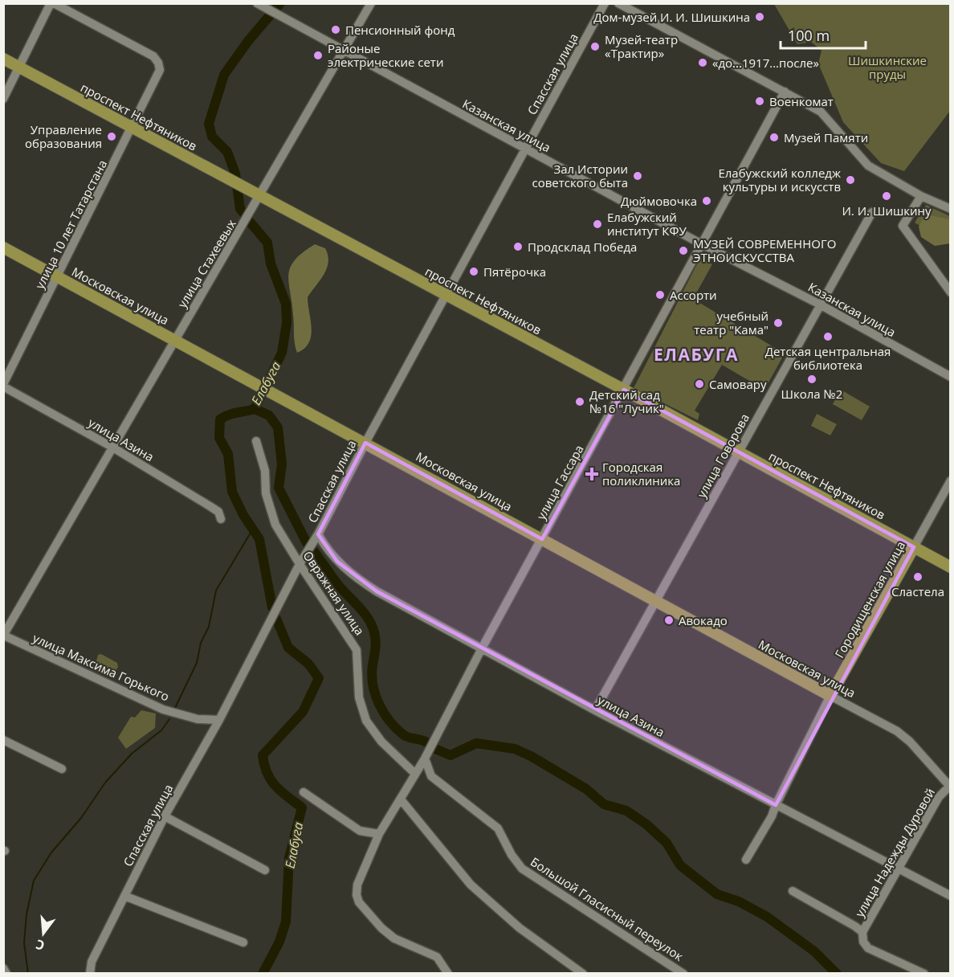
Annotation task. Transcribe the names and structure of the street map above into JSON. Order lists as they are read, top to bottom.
{
  "streets": {
    "main road": ["проспект Нефтяников", "Московская улица", "Городищенская улица"],
    "street": [
      "Спасская улица",
      "Казанская улица",
      "улица 10 лет Татарстана",
      "улица Стахеевых",
      "улица Азина",
      "улица Говорова",
      "улица Гассара",
      "Овражная улица",
      "улица Максима Горького",
      "улица Надежды Дуровой",
      "Большой Гласисный переулок"
    ]
  },
  "crossings": [
    ["Спасская улица", "проспект Нефтяников"],
    ["Спасская улица", "Казанская улица"],
    ["Спасская улица", "Московская улица"],
    ["Спасская улица", "улица Азина"],
    ["Спасская улица", "Овражная улица"],
    ["Спасская улица", "улица Максима Горького"],
    ["проспект Нефтяников", "улица 10 лет Татарстана"],
    ["проспект Нефтяников", "улица Стахеевых"],
    ["проспект Нефтяников", "улица Говорова"],
    ["проспект Нефтяников", "улица Гассара"],
    ["проспект Нефтяников", "Городищенская улица"],
    ["Казанская улица", "улица Стахеевых"],
    ["Казанская улица", "улица Говорова"],
    ["Казанская улица", "улица Гассара"],
    ["улица 10 лет Татарстана", "Московская улица"],
    ["улица 10 лет Татарстана", "улица Азина"],
    ["улица Стахеевых", "Московская улица"],
    ["улица Стахеевых", "улица Азина"],
    ["улица Стахеевых", "улица Максима Горького"],
    ["Московская улица", "улица Говорова"],
    ["Московская улица", "улица Гассара"],
    ["Московская улица", "Городищенская улица"],
    ["Московская улица", "улица Надежды Дуровой"],
    ["улица Азина", "улица Говорова"],
    ["улица Азина", "улица Гассара"],
    ["улица Азина", "Городищенская улица"],
    ["улица Азина", "улица Надежды Дуровой"],
    ["улица Гассара", "Овражная улица"],
    ["улица Гассара", "Большой Гласисный переулок"]
  ],
  "districts": ["ЕЛАБУГА"],
  "water": ["Елабуга"],
  "parks": ["Шишкинские пруды"],
  "places": {
    "other": [
      "Дом-музей И. И. Шишкина",
      "Пенсионный фонд",
      "Музей-театр «Трактир»",
      "Районые электрические сети",
      "«до...1917...после»",
      "Военкомат",
      "Управление образования",
      "Музей Памяти",
      "Зал Истории советского быта",
      "Елабужский колледж культуры и искусств",
      "И. И. Шишкину",
      "Дюймовочка",
      "Елабужский институт КФУ",
      "Продсклад Победа",
      "МУЗЕЙ СОВРЕМЕННОГО ЭТНОИСКУССТВА",
      "Пятёрочка",
      "Ассорти",
      "учебный театр \"Кама\"",
      "Детская центральная библиотека",
      "Школа №2",
      "Самовару",
      "Детский сад №16 \"Лучик\"",
      "Сластела",
      "Авокадо"
    ],
    "health": ["Городская поликлиника"]
  },
  "scale_bar": "100 m",
  "north": "bottom"
}
